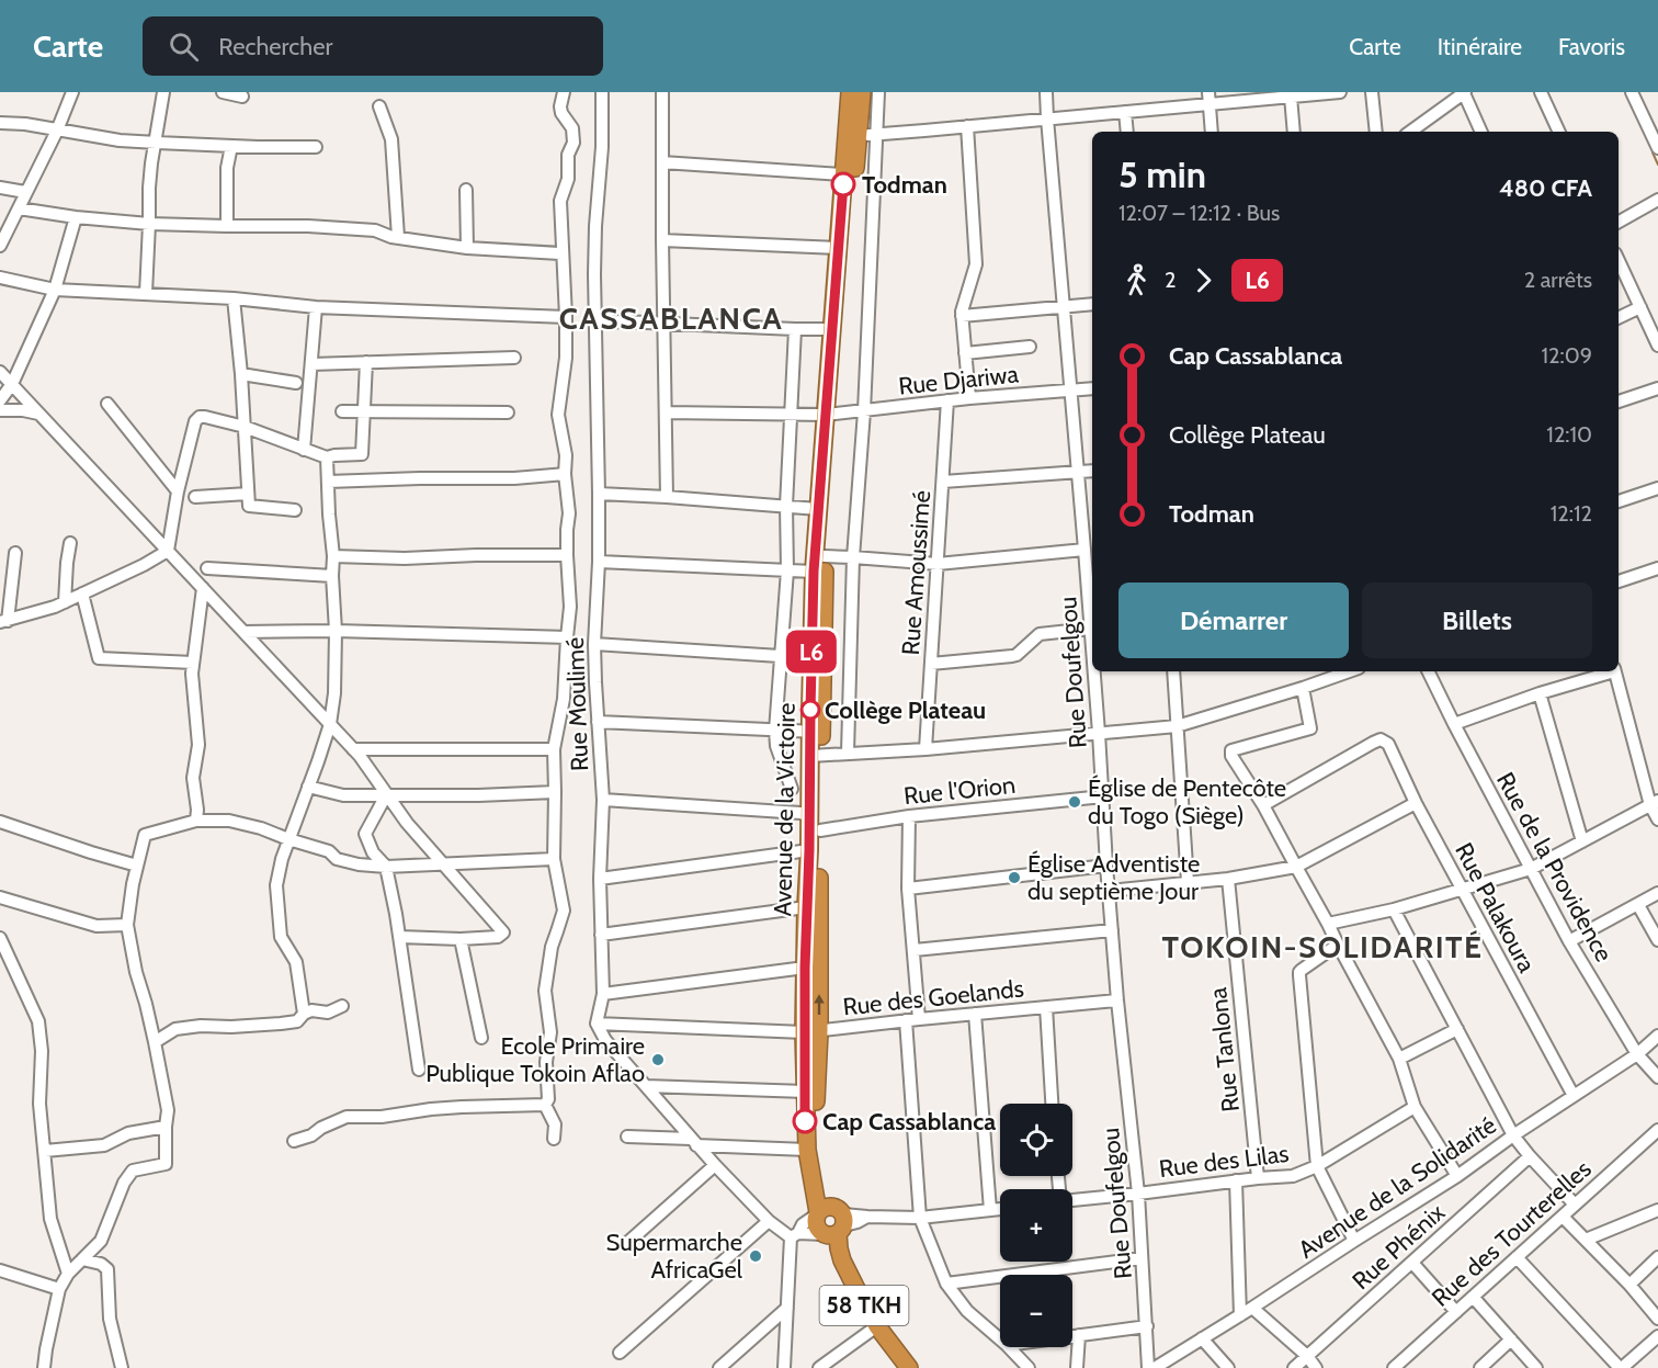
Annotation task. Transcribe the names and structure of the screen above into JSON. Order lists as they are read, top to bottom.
{
  "streets": {
    "highway": ["Avenue de la Victoire", "58 TKH"],
    "street": [
      "Rue Djariwa",
      "Rue Amoussimé",
      "Rue Doufelgou",
      "Rue Moulimé",
      "Rue l'Orion",
      "Rue de la Providence",
      "Rue Palakoura",
      "Rue des Goelands",
      "Rue Tanlona",
      "Rue des Lilas",
      "Avenue de la Solidarité",
      "Rue des Tourterelles",
      "Rue Phénix"
    ]
  },
  "crossings": [
    ["Rue Djariwa", "Rue Amoussimé"],
    ["Rue Djariwa", "Rue Doufelgou"],
    ["Rue Djariwa", "Avenue de la Victoire"],
    ["Rue Doufelgou", "Rue l'Orion"],
    ["Rue Doufelgou", "Rue des Goelands"],
    ["Rue Doufelgou", "Rue des Lilas"],
    ["Rue Moulimé", "Rue des Goelands"],
    ["Rue l'Orion", "Avenue de la Victoire"],
    ["Avenue de la Victoire", "Rue des Goelands"],
    ["Rue de la Providence", "Avenue de la Solidarité"],
    ["Rue Palakoura", "Avenue de la Solidarité"],
    ["Rue Tanlona", "Rue des Lilas"]
  ],
  "districts": ["CASSABLANCA", "TOKOIN-SOLIDARITÉ"],
  "places": [
    "Todman",
    "Collège Plateau",
    "Église de Pentecôte du Togo (Siège)",
    "Église Adventiste du septième Jour",
    "Ecole Primaire Publique Tokoin Aflao",
    "Cap Cassablanca",
    "Supermarche AfricaGel"
  ],
  "lines": ["bus line L6"],
  "page": {
    "header": "Carte",
    "search": "Rechercher",
    "nav": ["Carte", "Itinéraire", "Favoris"],
    "on_map": "L6",
    "heading": ["5 min", "12:07 – 12:12 · Bus", "480 CFA"],
    "legs": ["2", "L6", "2 arrêts"],
    "list": [
      {
        "name": "Cap Cassablanca",
        "value": "12:09"
      },
      {
        "name": "Collège Plateau",
        "value": "12:10"
      },
      {
        "name": "Todman",
        "value": "12:12"
      }
    ],
    "buttons": ["Démarrer", "Billets"],
    "map_buttons": ["+", "−"]
  }
}
